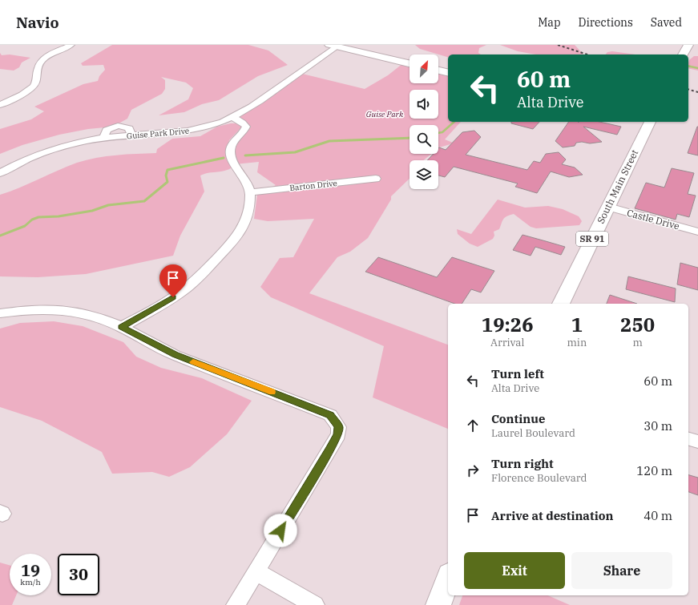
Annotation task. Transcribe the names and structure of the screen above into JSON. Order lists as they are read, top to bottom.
{
  "streets": {
    "main road": ["South Main Street", "SR 91"],
    "street": ["Guise Park Drive", "Barton Drive", "Castle Drive"]
  },
  "crossings": [
    ["South Main Street", "Castle Drive"]
  ],
  "parks": ["Guise Park"],
  "north": "top right",
  "page": {
    "header": "Navio",
    "nav": ["Map", "Directions", "Saved"],
    "turn": ["60 m", "Alta Drive"],
    "eta": [
      "19:26",
      "Arrival",
      "1",
      "min",
      "250",
      "m"
    ],
    "list": [
      {
        "name": "Turn left",
        "note": "Alta Drive",
        "value": "60 m"
      },
      {
        "name": "Continue",
        "note": "Laurel Boulevard",
        "value": "30 m"
      },
      {
        "name": "Turn right",
        "note": "Florence Boulevard",
        "value": "120 m"
      },
      {
        "name": "Arrive at destination",
        "value": "40 m"
      }
    ],
    "buttons": ["Exit", "Share"],
    "speed": "19 km/h",
    "limit": "30"
  }
}
